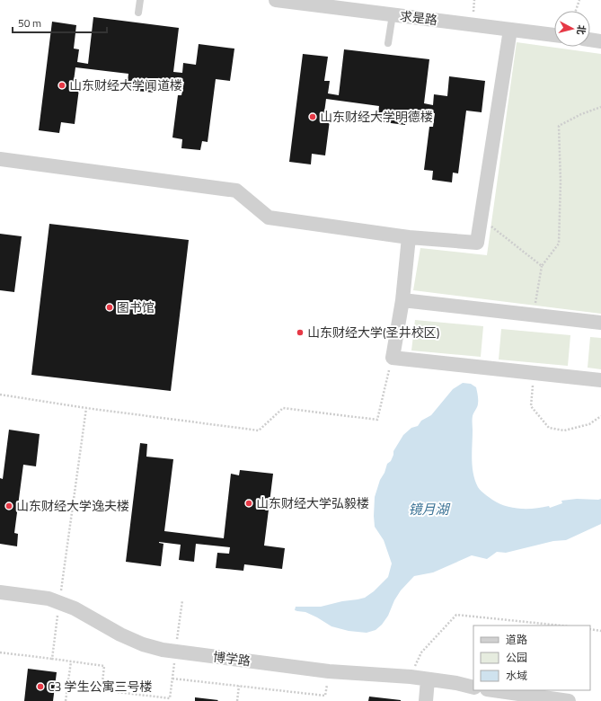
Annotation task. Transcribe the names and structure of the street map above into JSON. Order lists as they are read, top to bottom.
{
  "streets": {
    "street": ["求是路", "博学路"]
  },
  "water": ["镜月湖"],
  "places": [
    "山东财经大学闻道楼",
    "山东财经大学明德楼",
    "图书馆",
    "山东财经大学(圣井校区)",
    "山东财经大学弘毅楼",
    "山东财经大学逸夫楼",
    "C3 学生公寓三号楼"
  ],
  "legend": ["道路", "公园", "水域"],
  "scale_bar": "50 m",
  "north": "right"
}
